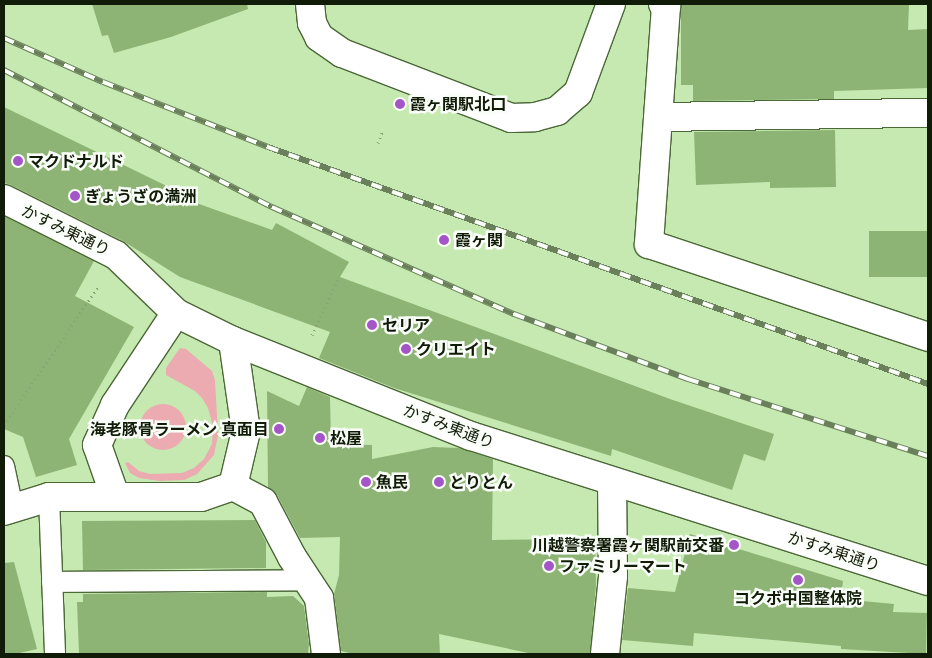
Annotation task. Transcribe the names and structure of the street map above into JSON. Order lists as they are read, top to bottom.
{
  "streets": {
    "street": ["かすみ東通り"]
  },
  "places": [
    "霞ヶ関駅北口",
    "マクドナルド",
    "ぎょうざの満洲",
    "霞ヶ関",
    "セリア",
    "クリエイト",
    "海老豚骨ラーメン 真面目",
    "松屋",
    "魚民",
    "とりとん",
    "川越警察署霞ヶ関駅前交番",
    "ファミリーマート",
    "コクボ中国整体院"
  ]
}
